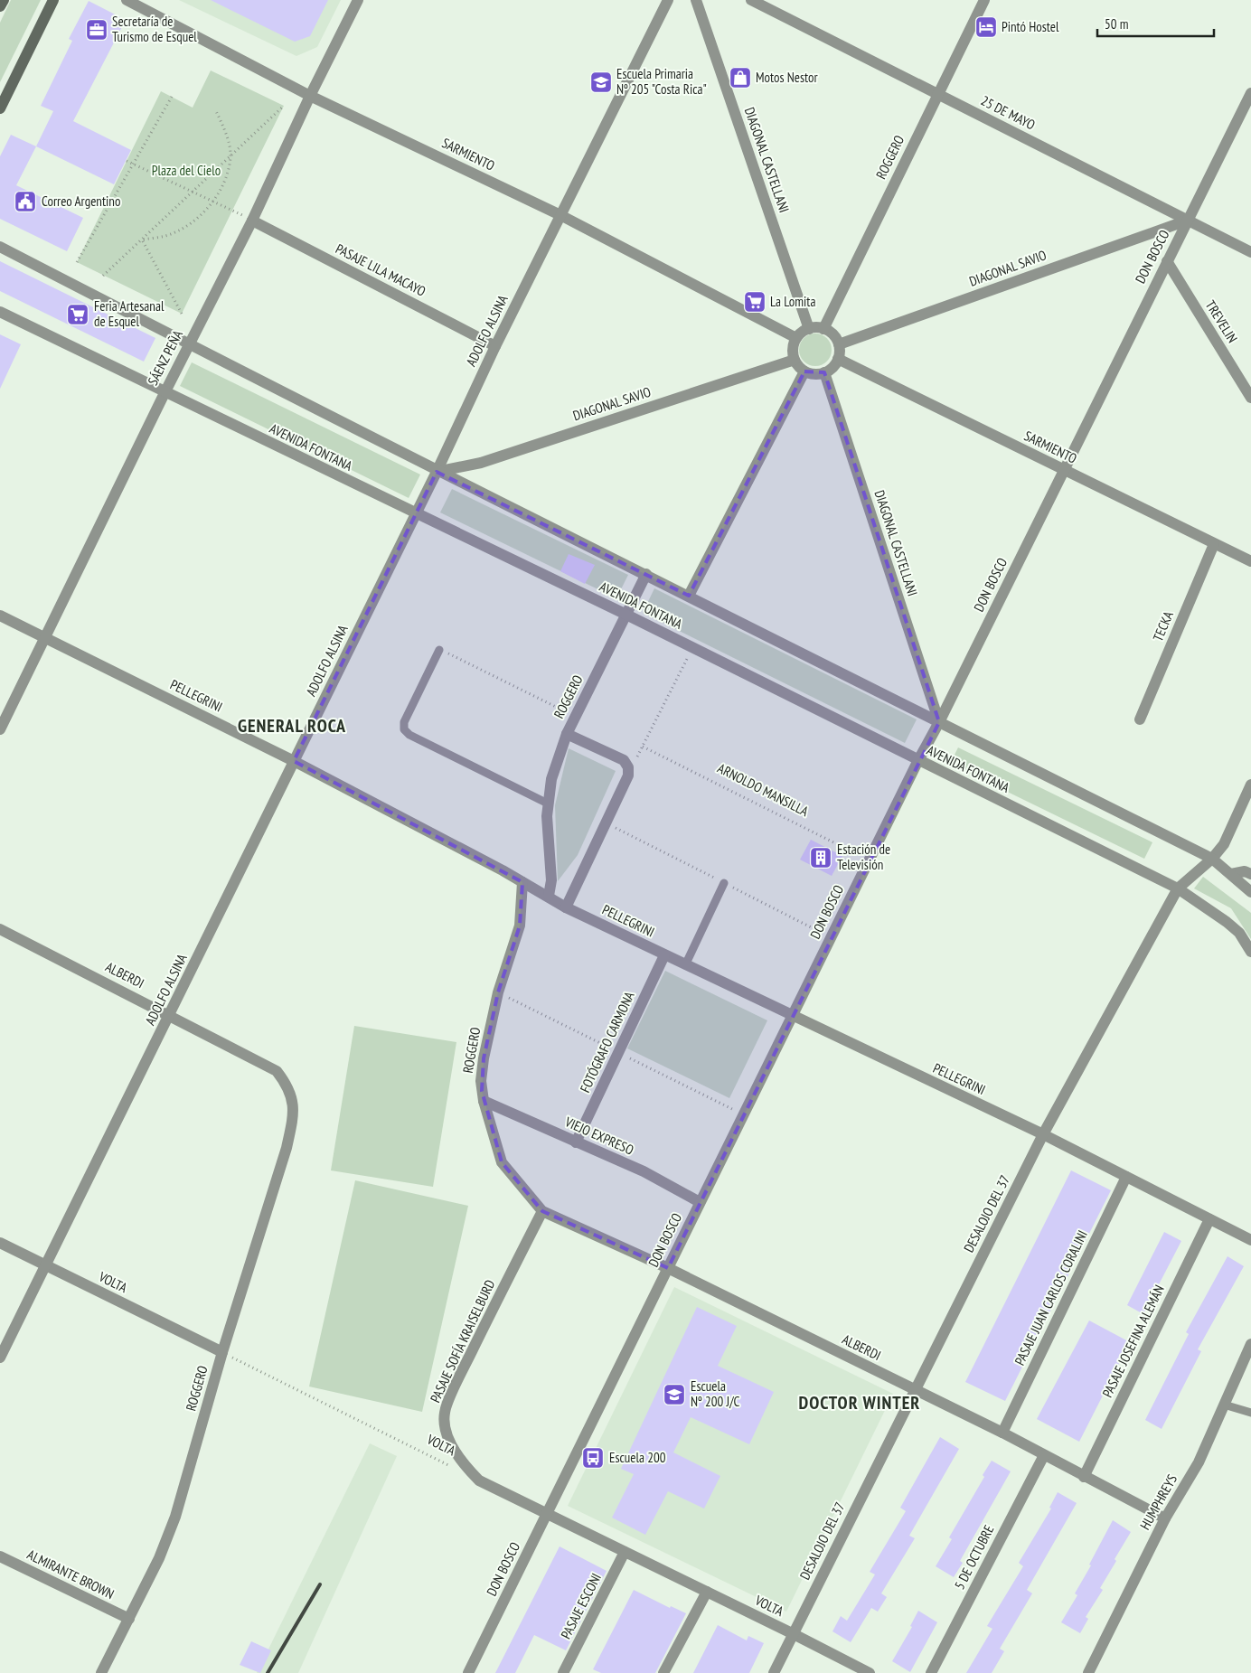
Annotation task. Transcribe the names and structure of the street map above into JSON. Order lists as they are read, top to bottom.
{
  "streets": {
    "street": [
      "25 DE MAYO",
      "SARMIENTO",
      "ROGGERO",
      "DIAGONAL CASTELLANI",
      "DON BOSCO",
      "DIAGONAL SAVIO",
      "PASAJE LILA MACAYO",
      "TREVELIN",
      "ADOLFO ALSINA",
      "SÁENZ PEÑA",
      "AVENIDA FONTANA",
      "TECKA",
      "PELLEGRINI",
      "ALBERDI",
      "FOTÓGRAFO CARMONA",
      "VIEJO EXPRESO",
      "DESALOJO DEL 37",
      "VOLTA",
      "PASAJE JUAN CARLOS CORALINI",
      "PASAJE SOFÍA KRAISELBURD",
      "PASAJE JOSEFINA ALEMÁN",
      "HUMPHREYS",
      "5 DE OCTUBRE",
      "ALMIRANTE BROWN",
      "PASAJE ESCONI"
    ],
    "path": ["ARNOLDO MANSILLA"]
  },
  "crossings": [
    ["25 DE MAYO", "ROGGERO"],
    ["25 DE MAYO", "DON BOSCO"],
    ["25 DE MAYO", "DIAGONAL SAVIO"],
    ["SARMIENTO", "ROGGERO"],
    ["SARMIENTO", "DIAGONAL CASTELLANI"],
    ["SARMIENTO", "DON BOSCO"],
    ["SARMIENTO", "DIAGONAL SAVIO"],
    ["SARMIENTO", "ADOLFO ALSINA"],
    ["SARMIENTO", "SÁENZ PEÑA"],
    ["SARMIENTO", "TECKA"],
    ["ROGGERO", "DIAGONAL CASTELLANI"],
    ["ROGGERO", "DIAGONAL SAVIO"],
    ["ROGGERO", "AVENIDA FONTANA"],
    ["ROGGERO", "PELLEGRINI"],
    ["ROGGERO", "ALBERDI"],
    ["ROGGERO", "VIEJO EXPRESO"],
    ["ROGGERO", "VOLTA"],
    ["ROGGERO", "PASAJE SOFÍA KRAISELBURD"],
    ["ROGGERO", "ALMIRANTE BROWN"],
    ["DIAGONAL CASTELLANI", "DON BOSCO"],
    ["DIAGONAL CASTELLANI", "DIAGONAL SAVIO"],
    ["DIAGONAL CASTELLANI", "AVENIDA FONTANA"],
    ["DON BOSCO", "DIAGONAL SAVIO"],
    ["DON BOSCO", "TREVELIN"],
    ["DON BOSCO", "AVENIDA FONTANA"],
    ["DON BOSCO", "PELLEGRINI"],
    ["DON BOSCO", "ARNOLDO MANSILLA"],
    ["DON BOSCO", "ALBERDI"],
    ["DON BOSCO", "VIEJO EXPRESO"],
    ["DON BOSCO", "VOLTA"],
    ["DIAGONAL SAVIO", "ADOLFO ALSINA"],
    ["DIAGONAL SAVIO", "AVENIDA FONTANA"],
    ["PASAJE LILA MACAYO", "ADOLFO ALSINA"],
    ["PASAJE LILA MACAYO", "SÁENZ PEÑA"],
    ["ADOLFO ALSINA", "AVENIDA FONTANA"],
    ["ADOLFO ALSINA", "PELLEGRINI"],
    ["ADOLFO ALSINA", "ALBERDI"],
    ["ADOLFO ALSINA", "VOLTA"],
    ["SÁENZ PEÑA", "AVENIDA FONTANA"],
    ["SÁENZ PEÑA", "PELLEGRINI"],
    ["AVENIDA FONTANA", "DESALOJO DEL 37"],
    ["PELLEGRINI", "FOTÓGRAFO CARMONA"],
    ["PELLEGRINI", "DESALOJO DEL 37"],
    ["PELLEGRINI", "PASAJE JUAN CARLOS CORALINI"],
    ["PELLEGRINI", "PASAJE JOSEFINA ALEMÁN"],
    ["ALBERDI", "DESALOJO DEL 37"],
    ["ALBERDI", "PASAJE JUAN CARLOS CORALINI"],
    ["ALBERDI", "PASAJE SOFÍA KRAISELBURD"],
    ["ALBERDI", "PASAJE JOSEFINA ALEMÁN"],
    ["ALBERDI", "HUMPHREYS"],
    ["ALBERDI", "5 DE OCTUBRE"],
    ["FOTÓGRAFO CARMONA", "VIEJO EXPRESO"],
    ["DESALOJO DEL 37", "VOLTA"],
    ["VOLTA", "PASAJE SOFÍA KRAISELBURD"],
    ["VOLTA", "PASAJE ESCONI"]
  ],
  "districts": ["GENERAL ROCA", "DOCTOR WINTER"],
  "parks": ["Plaza del Cielo"],
  "places": {
    "hotel": ["Pintó Hostel"],
    "office": ["Secretaría de Turismo de Esquel"],
    "shop": ["Motos Nestor"],
    "school or university": ["Escuela Primaria Nº 205 \"Costa Rica\"", "Escuela Nº 200 J/C"],
    "public building": ["Correo Argentino"],
    "supermarket": ["La Lomita", "Feria Artesanal de Esquel"],
    "building": ["Estación de Televisión"],
    "bus stop": ["Escuela 200"]
  },
  "scale_bar": "50 m"
}
